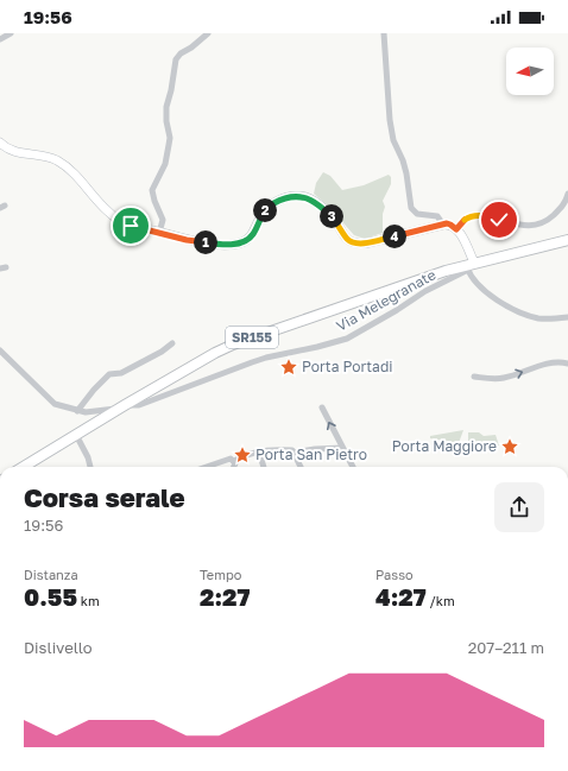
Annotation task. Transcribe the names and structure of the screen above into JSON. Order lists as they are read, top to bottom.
{
  "streets": {
    "main road": ["SR155"],
    "street": ["Via Melegranate"]
  },
  "crossings": [
    ["Via Melegranate", "SR155"]
  ],
  "places": {
    "place": ["Porta Portadi", "Porta Maggiore", "Porta San Pietro"]
  },
  "north": "left",
  "page": {
    "status": "19:56",
    "pins": [
      "2",
      "3",
      "4",
      "1"
    ],
    "heading": ["Corsa serale", "19:56"],
    "stats": [
      ["Distanza", "0.55 km"],
      ["Tempo", "2:27"],
      ["Passo", "4:27 /km"]
    ],
    "chart": ["Dislivello", "207–211 m"]
  }
}
